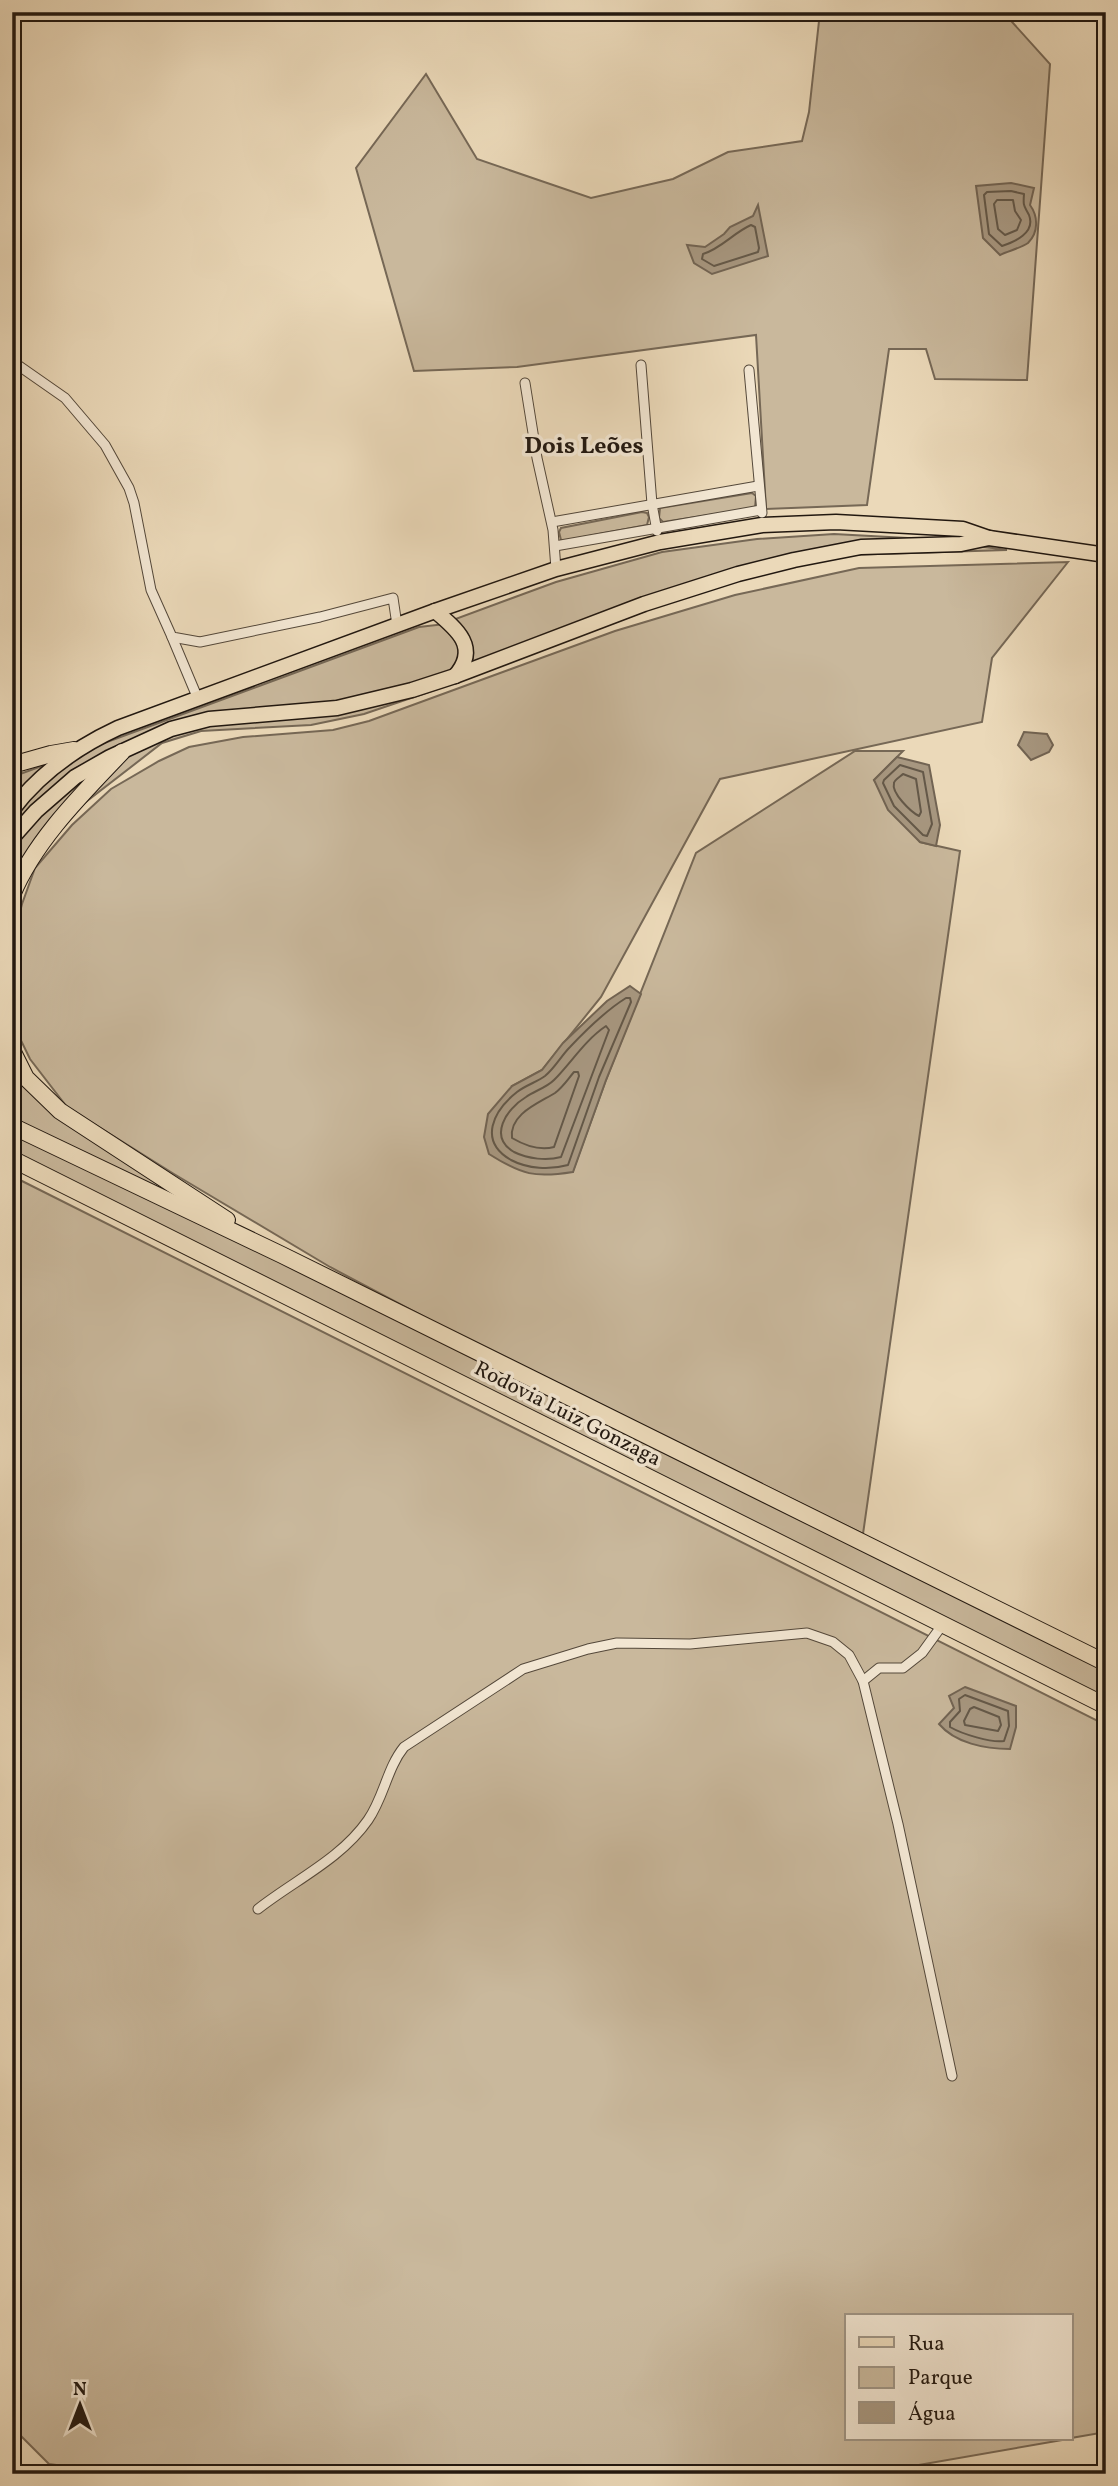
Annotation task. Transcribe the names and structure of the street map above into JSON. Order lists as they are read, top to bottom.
{
  "streets": {
    "highway": ["Rodovia Luiz Gonzaga"]
  },
  "districts": ["Dois Leões"],
  "legend": ["Rua", "Parque", "Água"],
  "north": "top"
}
